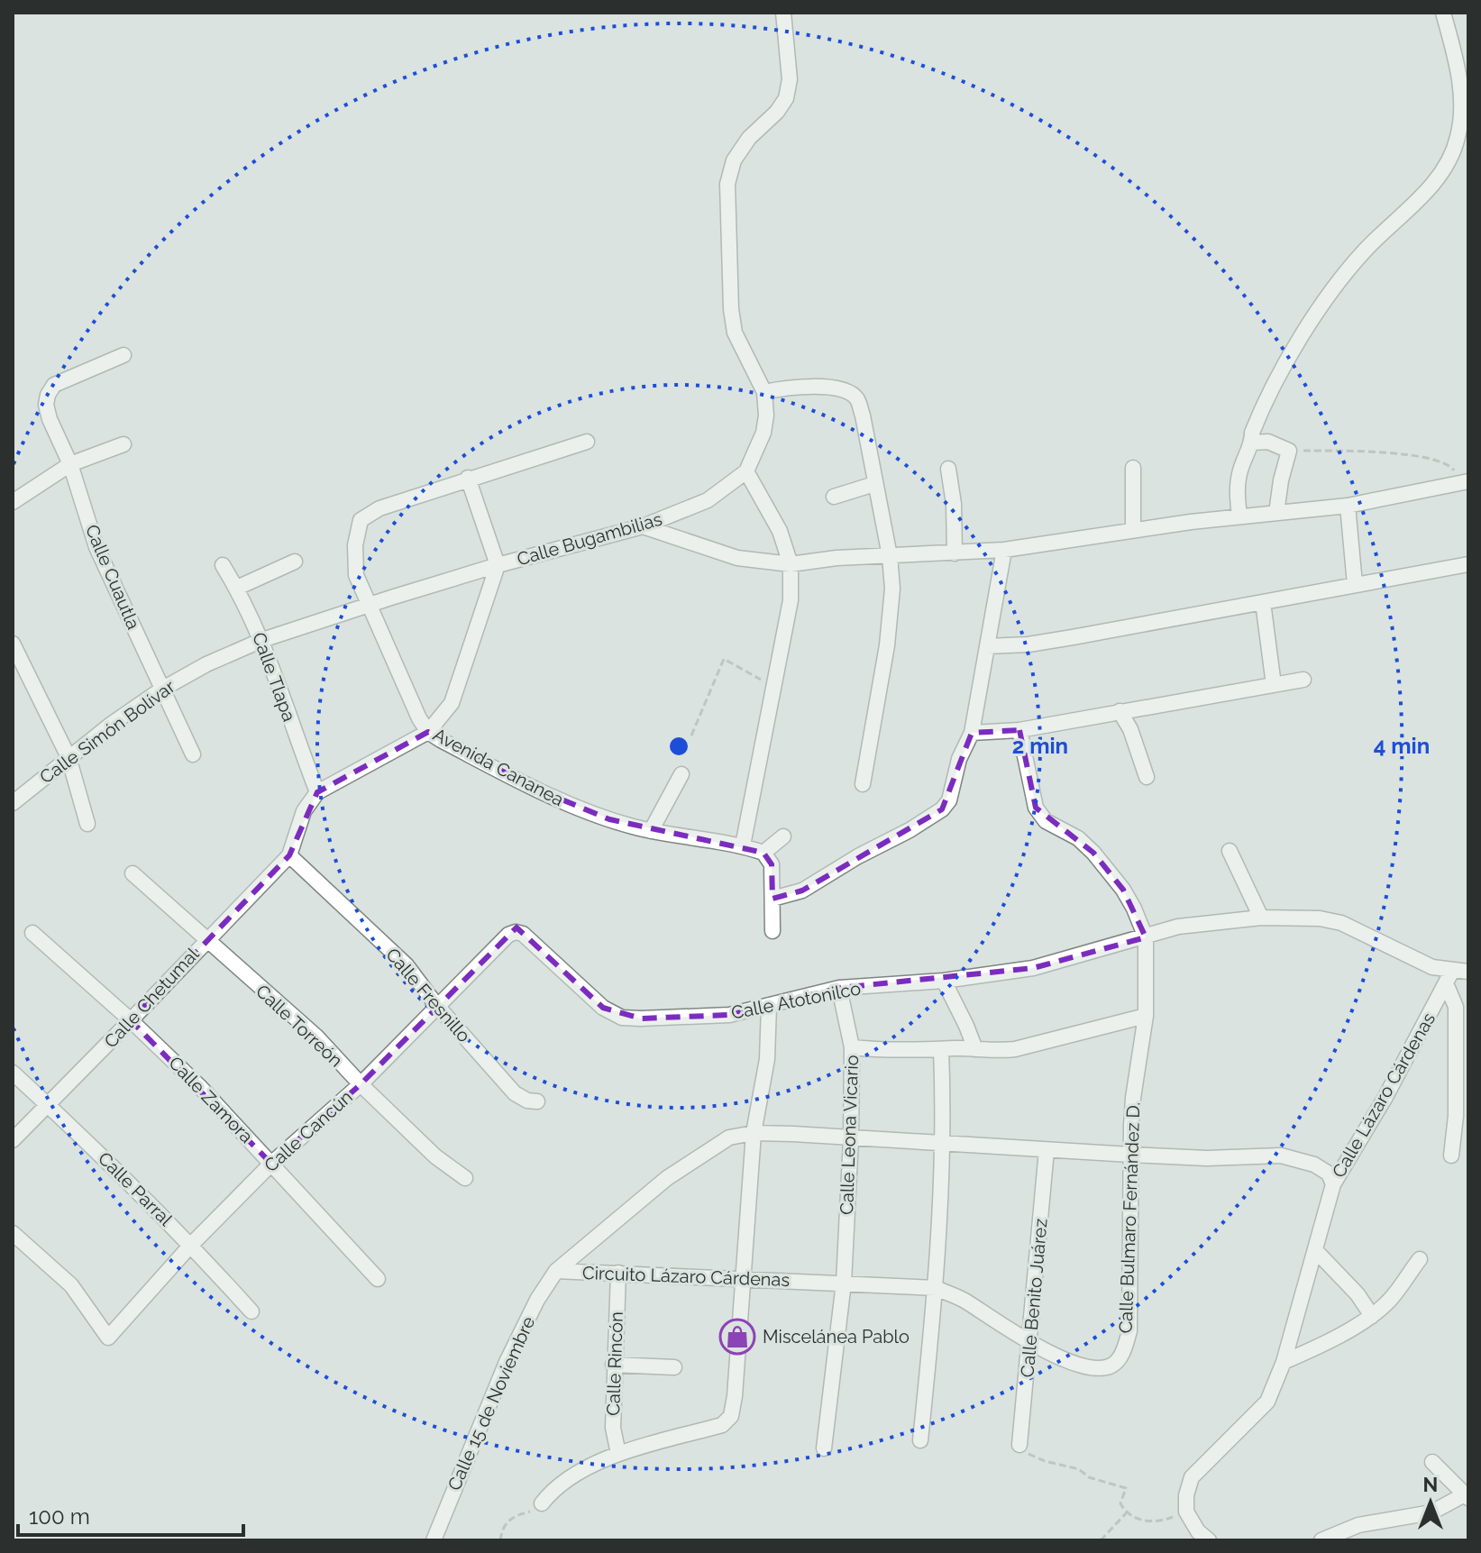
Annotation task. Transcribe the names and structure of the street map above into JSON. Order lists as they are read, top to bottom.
{
  "streets": {
    "street": [
      "Calle Bugambilias",
      "Calle Cuautla",
      "Calle Tlapa",
      "Calle Simón Bolívar",
      "Avenida Cananea",
      "Calle Fresnillo",
      "Calle Chetumal",
      "Calle Atotonilco",
      "Calle Torreón",
      "Calle Lázaro Cárdenas",
      "Calle Zamora",
      "Calle Cancún",
      "Calle Leona Vicario",
      "Calle Parral",
      "Calle Bulmaro Fernández D.",
      "Circuito Lázaro Cárdenas",
      "Calle Benito Juárez",
      "Calle Rincón",
      "Calle 15 de Noviembre"
    ]
  },
  "crossings": [
    ["Calle Bugambilias", "Calle Simón Bolívar"],
    ["Calle Bugambilias", "Avenida Cananea"],
    ["Calle Cuautla", "Calle Simón Bolívar"],
    ["Calle Tlapa", "Calle Simón Bolívar"],
    ["Calle Simón Bolívar", "Avenida Cananea"],
    ["Calle Fresnillo", "Calle Chetumal"],
    ["Calle Fresnillo", "Calle Cancún"],
    ["Calle Chetumal", "Calle Torreón"],
    ["Calle Chetumal", "Calle Zamora"],
    ["Calle Chetumal", "Calle Parral"],
    ["Calle Atotonilco", "Calle Lázaro Cárdenas"],
    ["Calle Atotonilco", "Calle Cancún"],
    ["Calle Atotonilco", "Calle Leona Vicario"],
    ["Calle Atotonilco", "Calle Bulmaro Fernández D."],
    ["Calle Torreón", "Calle Cancún"],
    ["Calle Lázaro Cárdenas", "Calle Bulmaro Fernández D."],
    ["Calle Lázaro Cárdenas", "Circuito Lázaro Cárdenas"],
    ["Calle Zamora", "Calle Cancún"],
    ["Calle Cancún", "Calle Parral"],
    ["Calle Leona Vicario", "Circuito Lázaro Cárdenas"],
    ["Calle Bulmaro Fernández D.", "Circuito Lázaro Cárdenas"],
    ["Circuito Lázaro Cárdenas", "Calle Benito Juárez"],
    ["Circuito Lázaro Cárdenas", "Calle Rincón"],
    ["Circuito Lázaro Cárdenas", "Calle 15 de Noviembre"]
  ],
  "places": {
    "shop": ["Miscelánea Pablo"]
  },
  "scale_bar": "100 m",
  "north": "top",
  "rings": ["2 min", "4 min"]
}
